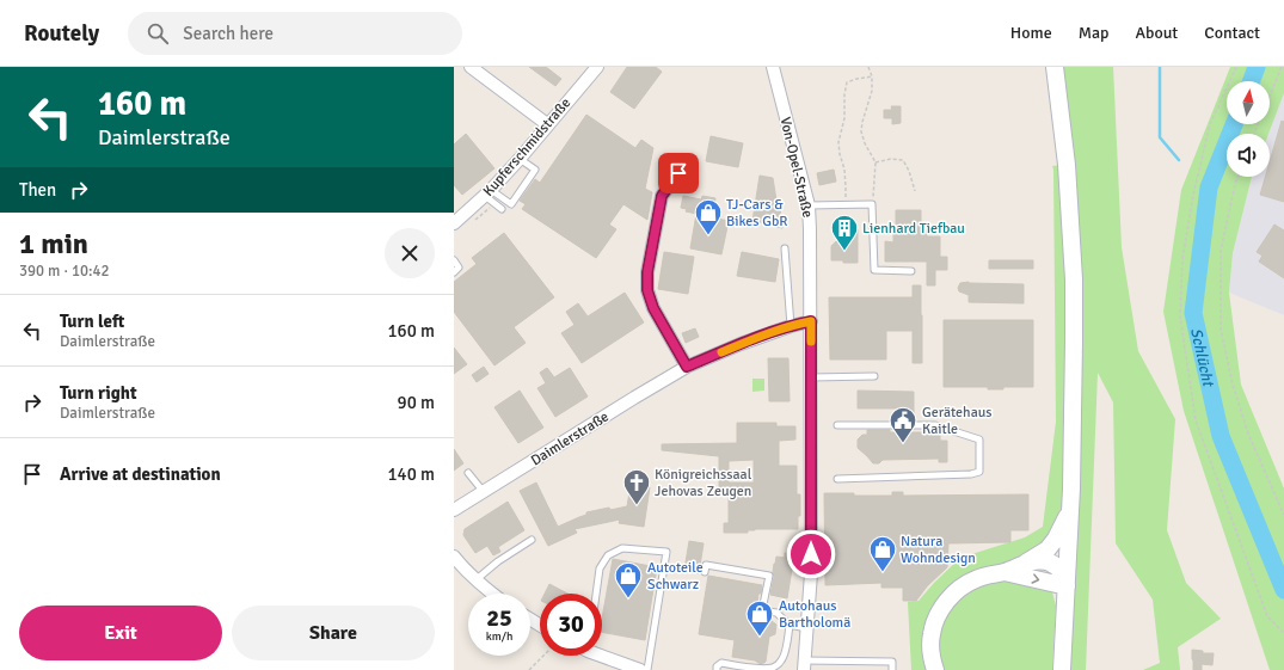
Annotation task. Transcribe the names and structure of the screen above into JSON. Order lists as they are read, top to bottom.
{
  "streets": {
    "street": ["Kupferschmidstraße", "Von-Opel-Straße", "Daimlerstraße"]
  },
  "crossings": [
    ["Von-Opel-Straße", "Daimlerstraße"]
  ],
  "water": ["Schlücht"],
  "places": {
    "shop": [
      "TJ-Cars & Bikes GbR",
      "Natura Wohndesign",
      "Autoteile Schwarz",
      "Autohaus Bartholomä"
    ],
    "building": ["Lienhard Tiefbau"],
    "public building": ["Gerätehaus Kaitle"],
    "church": ["Königreichssaal Jehovas Zeugen"]
  },
  "north": "top",
  "page": {
    "header": "Routely",
    "search": "Search here",
    "nav": [
      "Home",
      "Map",
      "About",
      "Contact"
    ],
    "turn": ["160 m", "Daimlerstraße"],
    "then": "Then",
    "heading": ["1 min", "390 m · 10:42"],
    "list": [
      {
        "name": "Turn left",
        "note": "Daimlerstraße",
        "value": "160 m"
      },
      {
        "name": "Turn right",
        "note": "Daimlerstraße",
        "value": "90 m"
      },
      {
        "name": "Arrive at destination",
        "value": "140 m"
      }
    ],
    "speed": "25 km/h",
    "limit": "30",
    "buttons": ["Exit", "Share"]
  }
}
